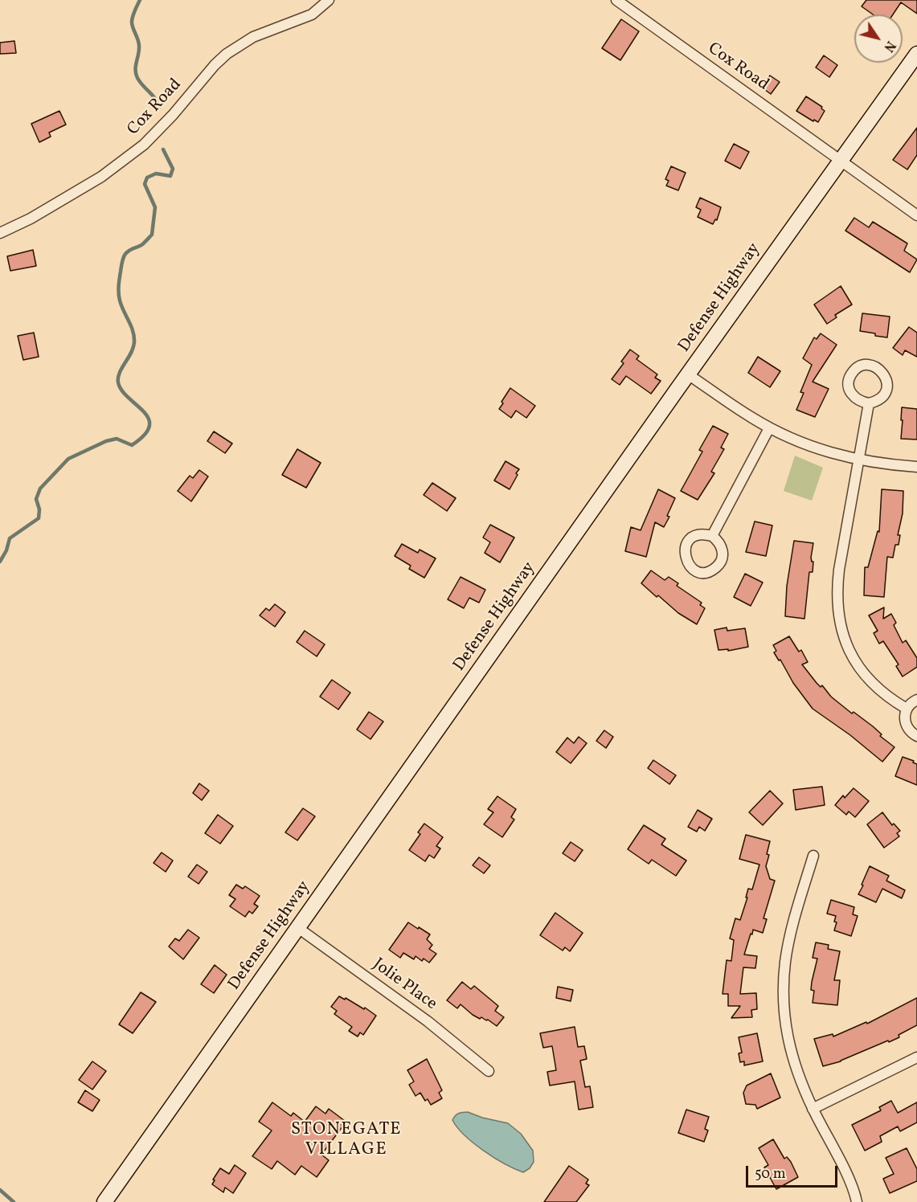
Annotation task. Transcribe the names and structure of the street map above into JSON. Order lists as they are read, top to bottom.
{
  "streets": {
    "main road": ["Defense Highway"],
    "street": ["Cox Road", "Jolie Place"]
  },
  "crossings": [
    ["Cox Road", "Defense Highway"],
    ["Defense Highway", "Jolie Place"]
  ],
  "districts": ["STONEGATE VILLAGE"],
  "scale_bar": "50 m",
  "north": "bottom right"
}
